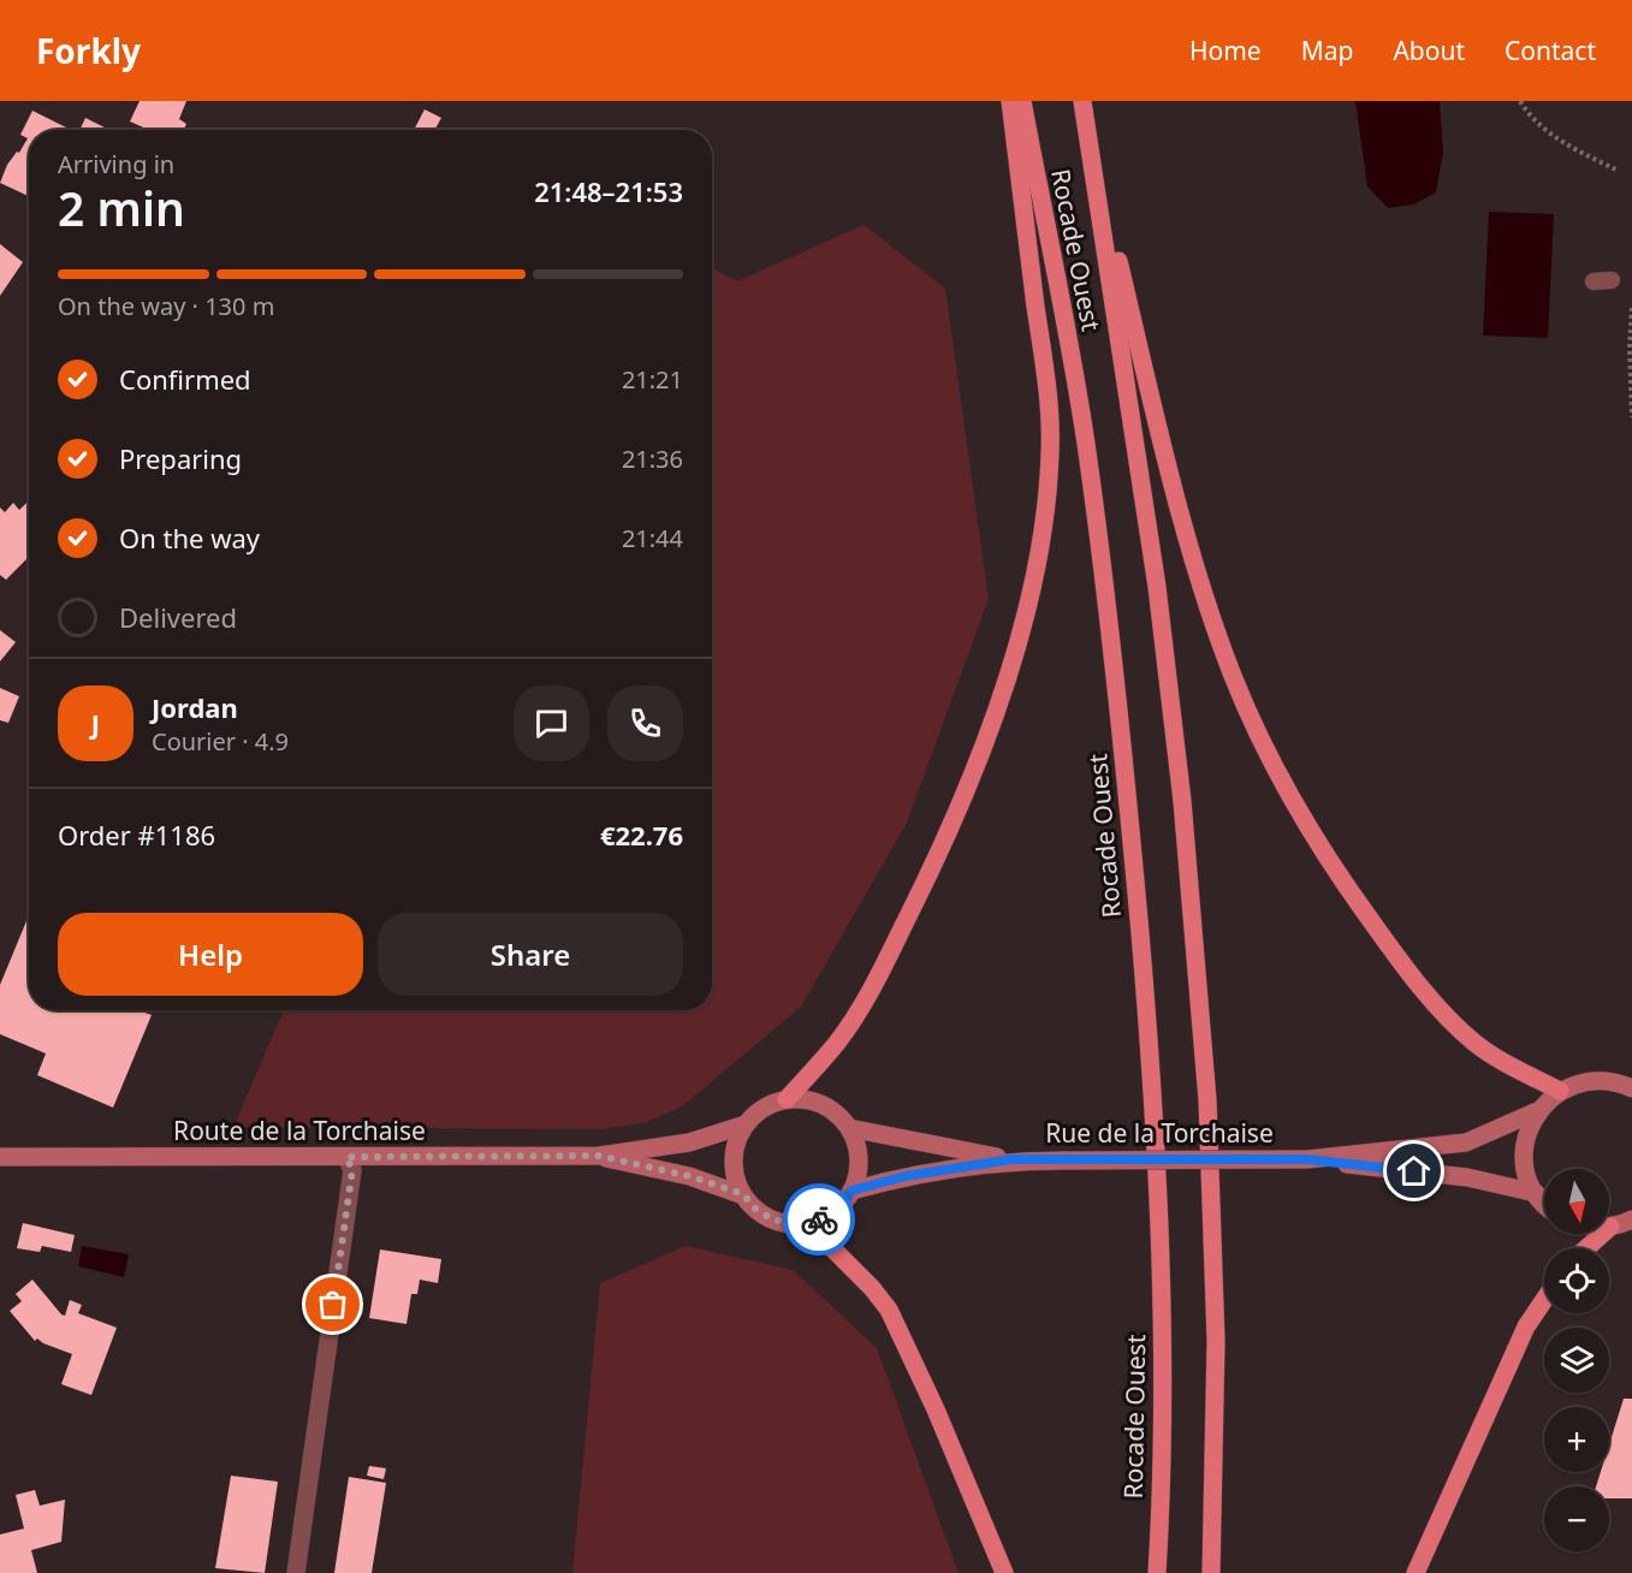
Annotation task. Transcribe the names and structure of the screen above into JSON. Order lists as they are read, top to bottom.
{
  "streets": {
    "main road": ["Rocade Ouest", "Route de la Torchaise", "Rue de la Torchaise"]
  },
  "crossings": [
    ["Route de la Torchaise", "Rue de la Torchaise"]
  ],
  "north": "bottom",
  "page": {
    "header": "Forkly",
    "nav": [
      "Home",
      "Map",
      "About",
      "Contact"
    ],
    "heading": ["2 min", "Arriving in", "21:48–21:53"],
    "panel": [
      "Jordan",
      "Courier · 4.9",
      "Order #1186",
      "€22.76"
    ],
    "bar": "On the way · 130 m",
    "list": [
      ["Confirmed", "21:21"],
      ["Preparing", "21:36"],
      ["On the way", "21:44"],
      "Delivered"
    ],
    "round": "J",
    "buttons": ["Help", "Share"],
    "map_buttons": ["+", "−"]
  }
}
